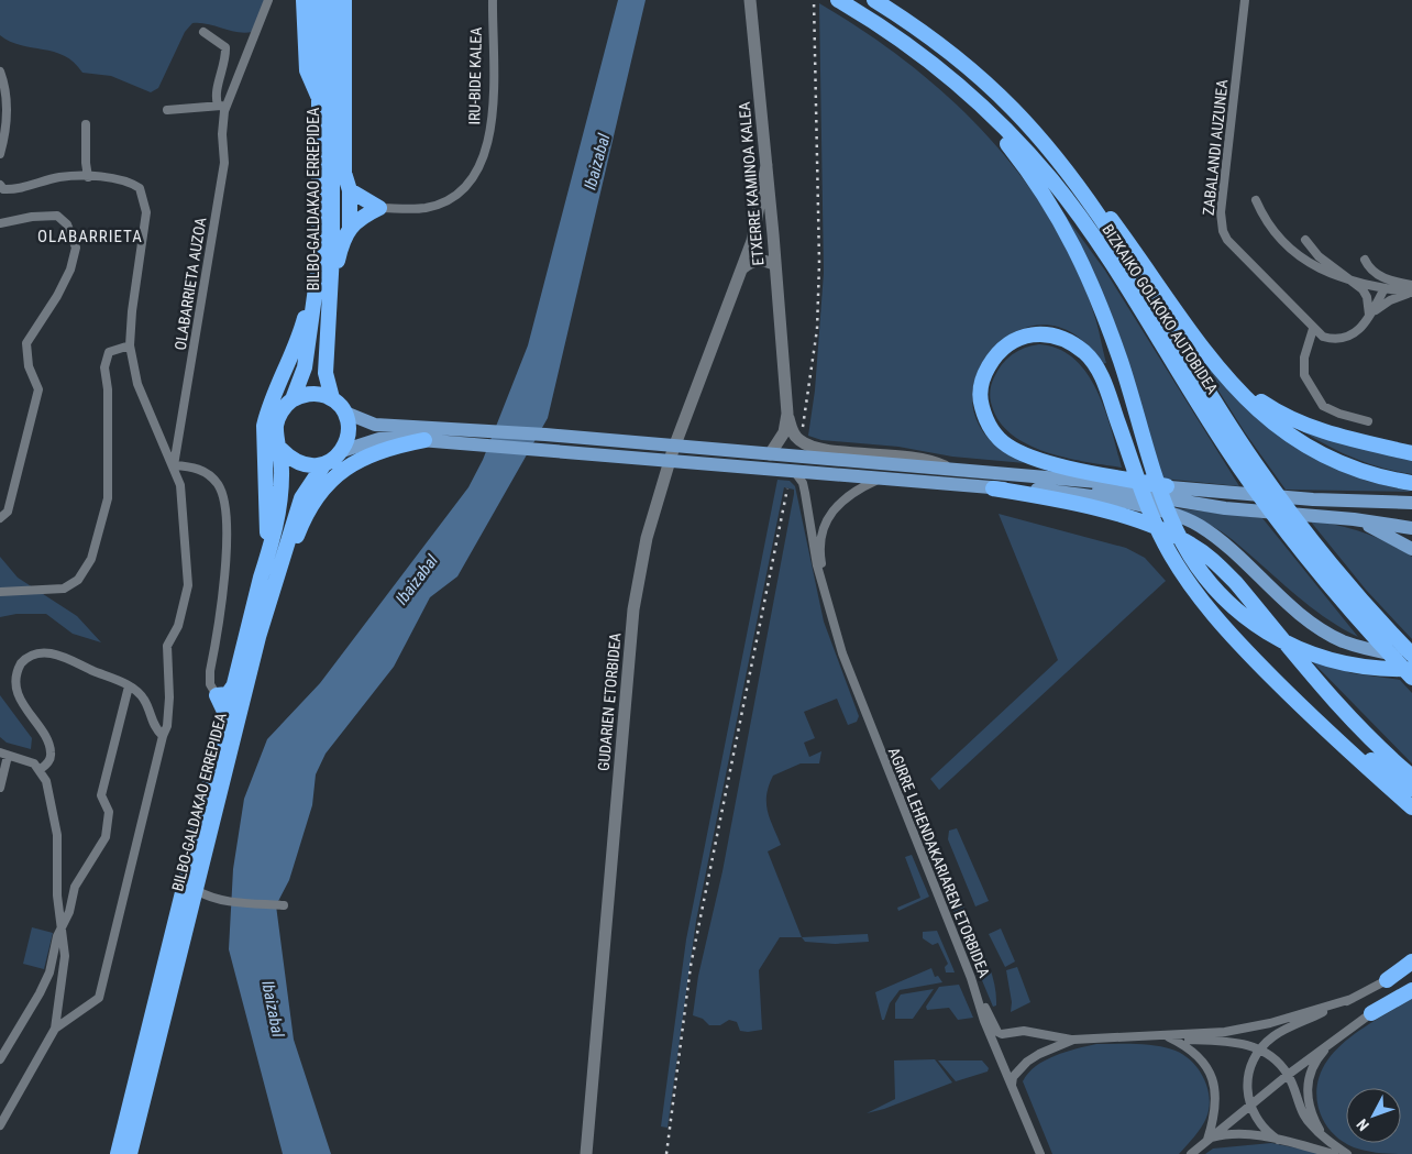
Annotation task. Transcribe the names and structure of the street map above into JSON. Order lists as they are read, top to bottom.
{
  "streets": {
    "highway": ["BILBO-GALDAKAO ERREPIDEA", "BIZKAIKO GOLKOKO AUTOBIDEA"],
    "street": [
      "IRU-BIDE KALEA",
      "ZABALANDI AUZUNEA",
      "ETXERRE KAMINOA KALEA",
      "OLABARRIETA AUZOA",
      "GUDARIEN ETORBIDEA",
      "AGIRRE LEHENDAKARIAREN ETORBIDEA"
    ]
  },
  "crossings": [
    ["ETXERRE KAMINOA KALEA", "GUDARIEN ETORBIDEA"]
  ],
  "districts": ["OLABARRIETA"],
  "water": ["Ibaizabal"],
  "north": "bottom left"
}
